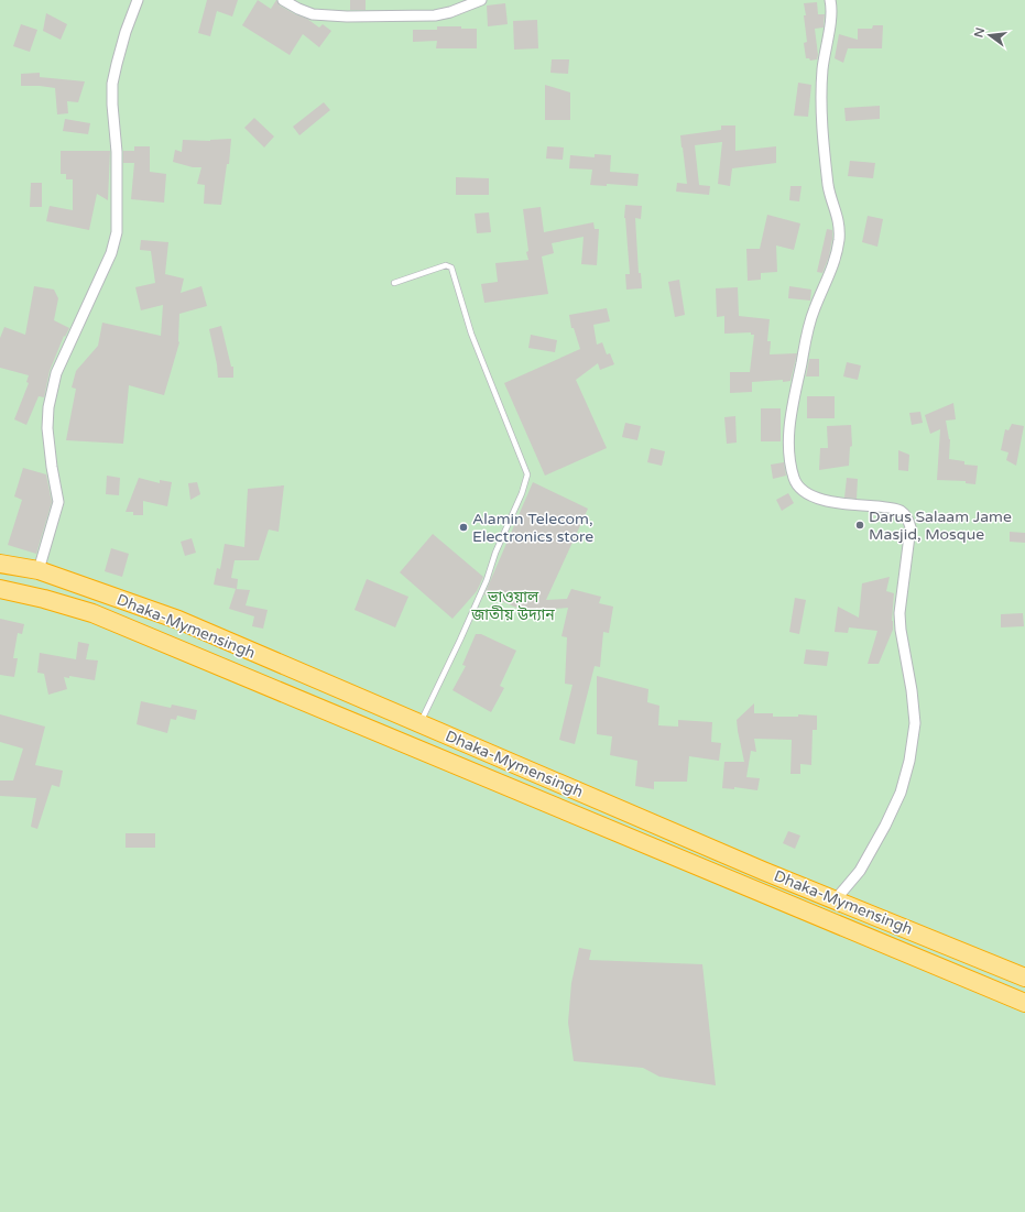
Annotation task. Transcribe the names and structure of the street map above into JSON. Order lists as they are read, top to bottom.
{
  "streets": {
    "highway": ["Dhaka-Mymensingh"]
  },
  "parks": ["ভাওয়াল জাতীয় উদ্যান"],
  "places": ["Darus Salaam Jame Masjid, Mosque", "Alamin Telecom, Electronics store"],
  "north": "left"
}
